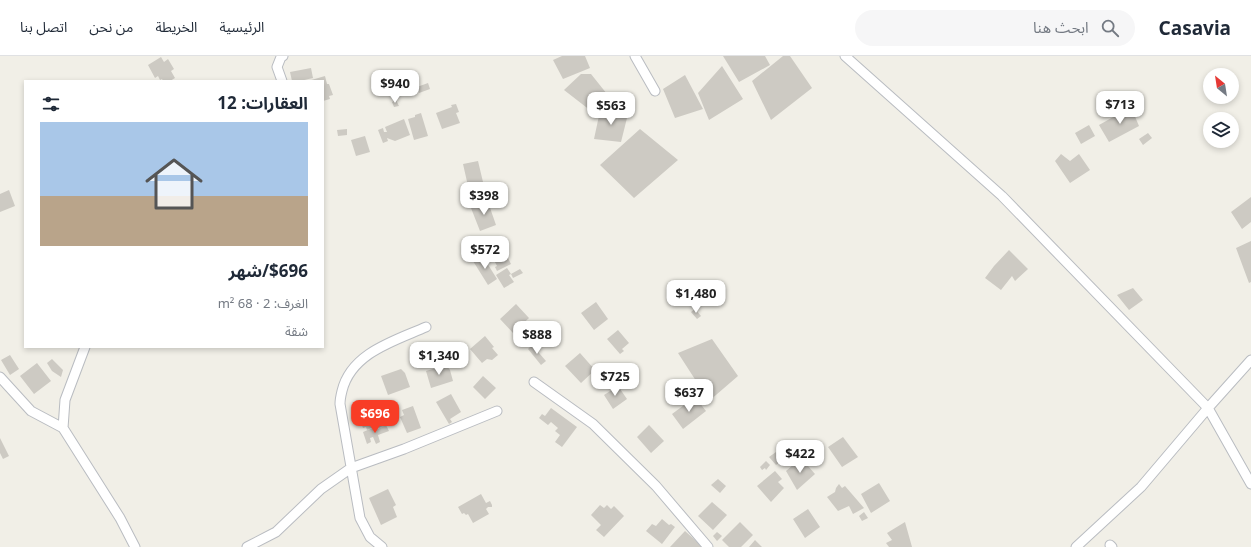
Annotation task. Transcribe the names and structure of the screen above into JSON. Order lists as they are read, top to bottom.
{
  "north": "top left",
  "page": {
    "header": "Casavia",
    "search": "ابحث هنا",
    "nav": [
      "الرئيسية",
      "الخريطة",
      "من نحن",
      "اتصل بنا"
    ],
    "price": [
      "$940",
      "$713",
      "$563",
      "$398",
      "$572",
      "$1,480",
      "$888",
      "$1,340",
      "$725",
      "$637",
      "$696",
      "$422"
    ],
    "heading": "العقارات: 12",
    "list": [
      {
        "name": "$696/شهر",
        "note": "الغرف: 2 · 68 m² · شقة"
      }
    ]
  }
}
